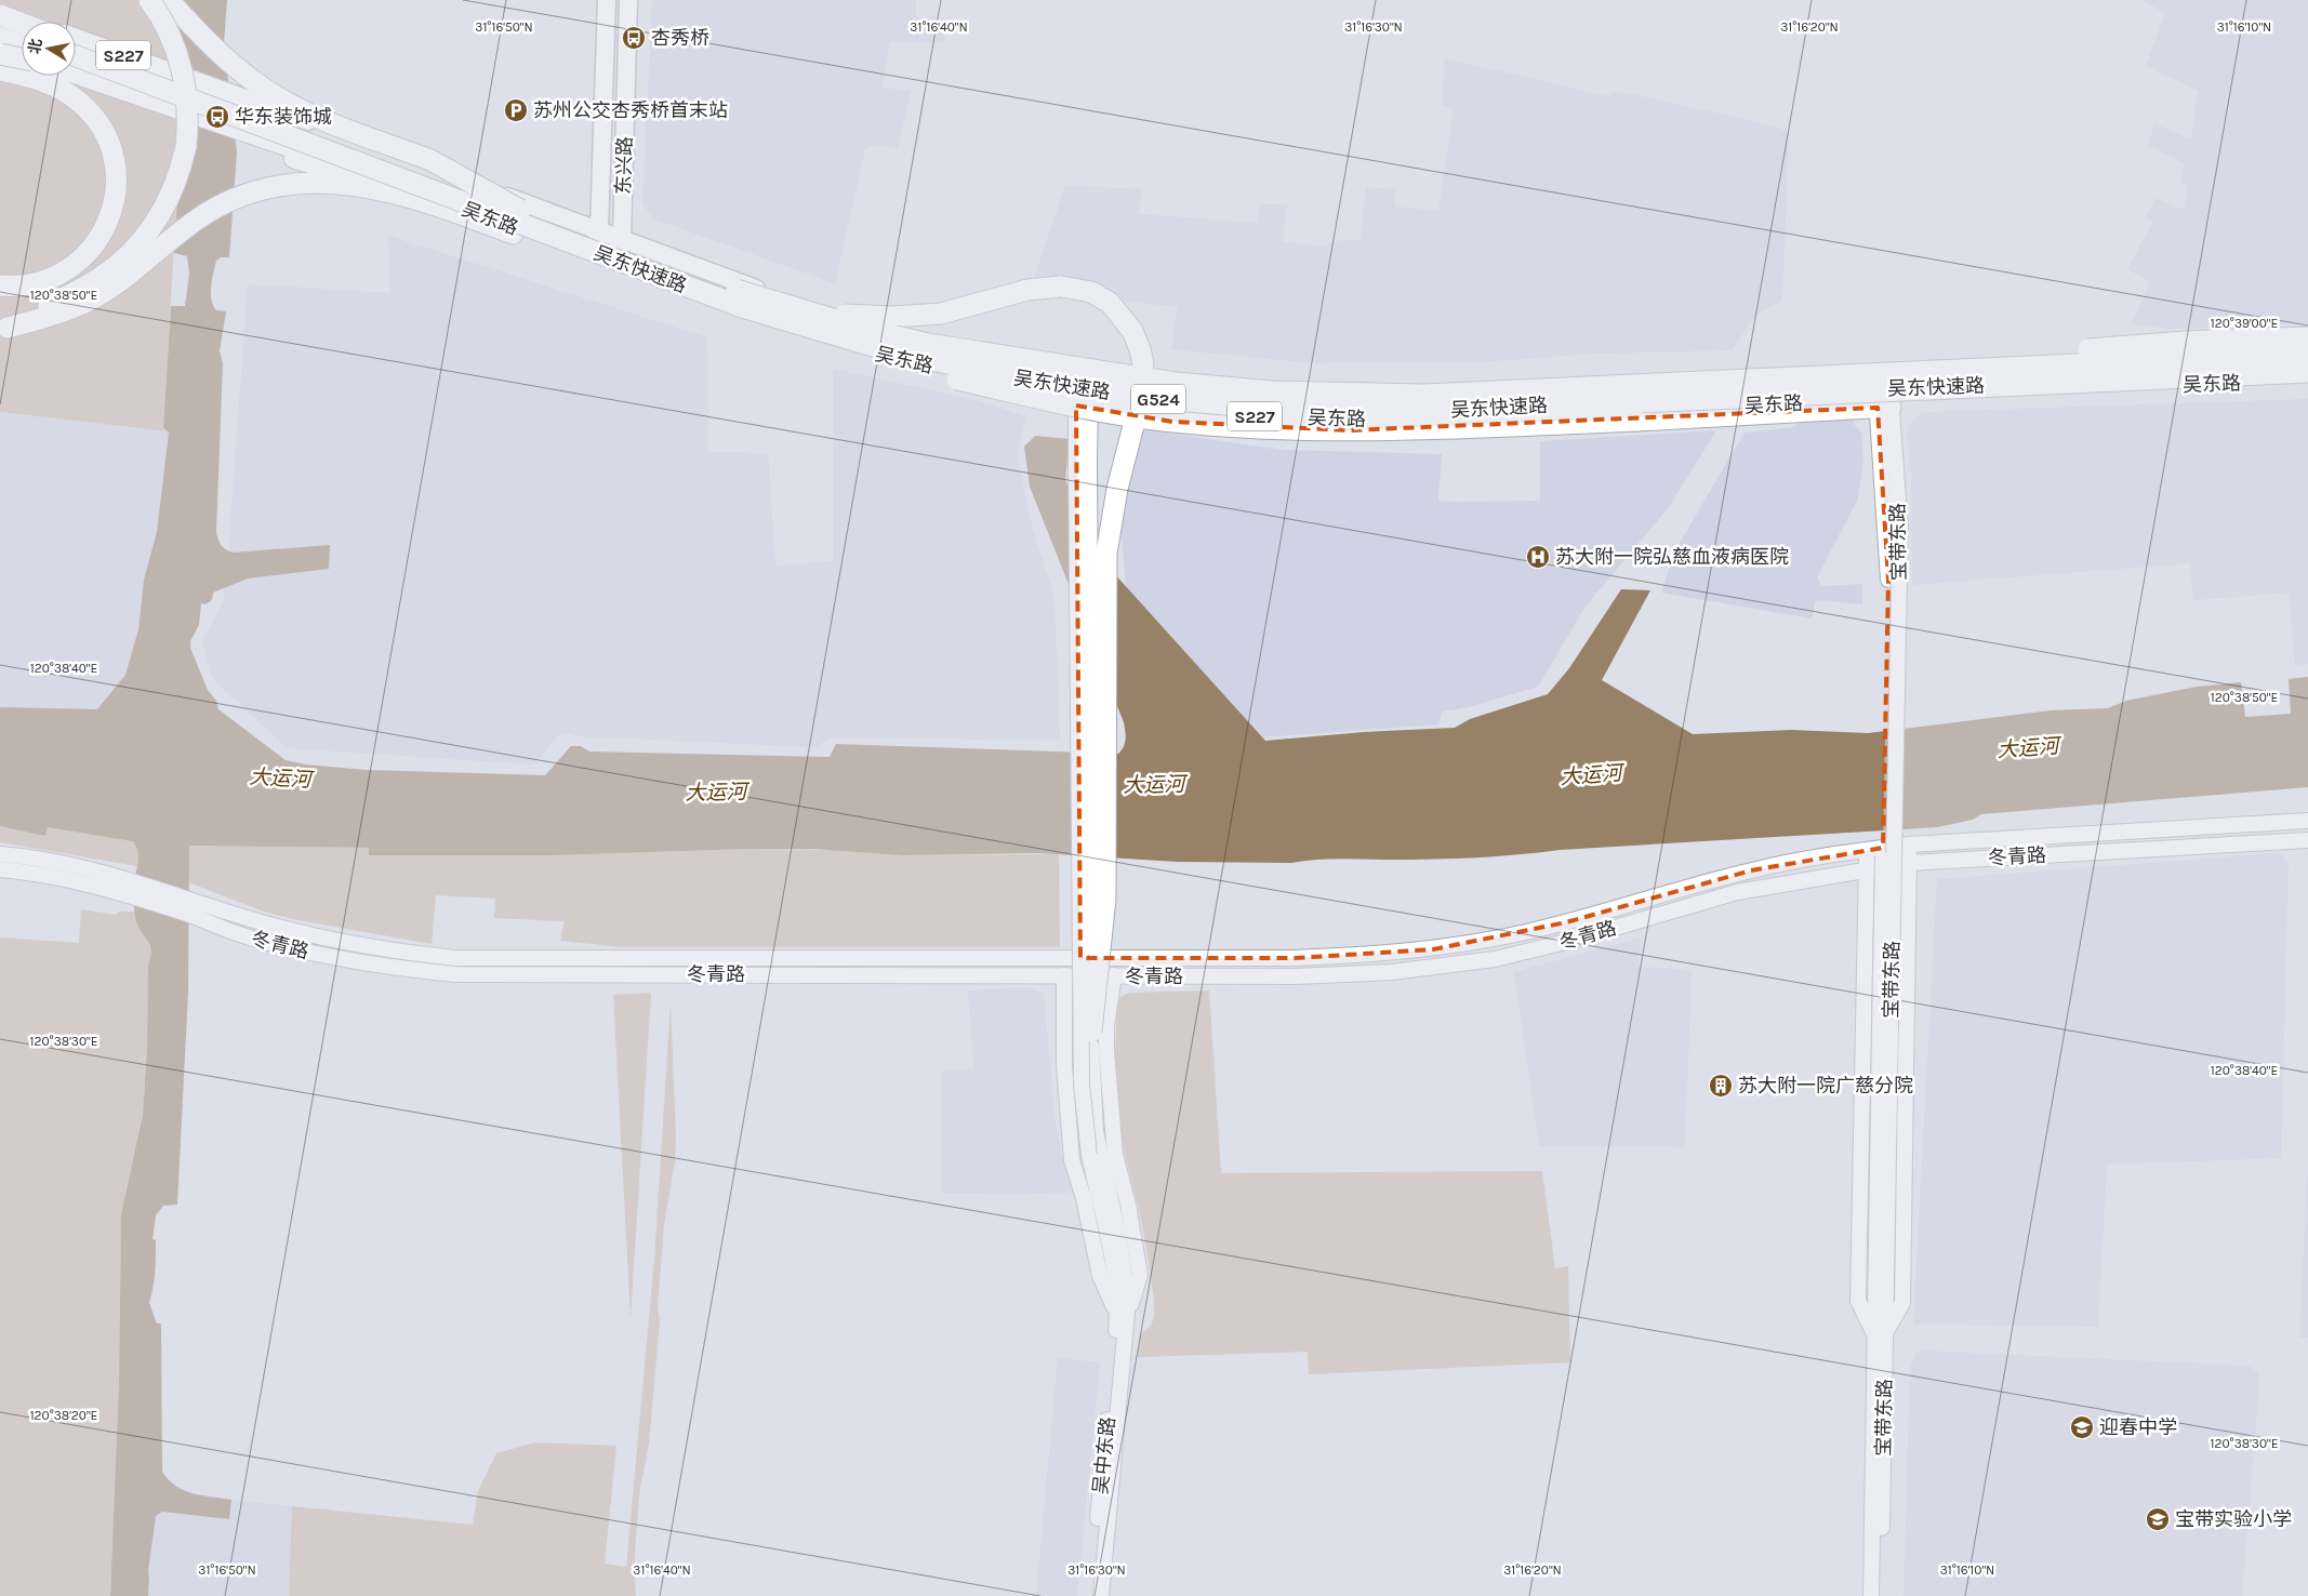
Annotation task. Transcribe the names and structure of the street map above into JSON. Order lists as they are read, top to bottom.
{
  "streets": {
    "highway": ["吴东快速路", "G524"],
    "main road": [
      "S227",
      "东兴路",
      "吴东路",
      "宝带东路",
      "冬青路",
      "吴中东路"
    ]
  },
  "crossings": [
    ["东兴路", "吴东路"],
    ["东兴路", "吴东快速路"],
    ["吴东路", "吴东快速路"],
    ["吴东路", "宝带东路"]
  ],
  "water": ["大运河"],
  "places": {
    "bus stop": ["杏秀桥", "华东装饰城"],
    "parking": ["苏州公交杏秀桥首末站"],
    "hospital": ["苏大附一院弘慈血液病医院"],
    "building": ["苏大附一院广慈分院"],
    "school or university": ["迎春中学", "宝带实验小学"]
  },
  "north": "left",
  "coordinates": [
    "31°16'50\"N",
    "31°16'40\"N",
    "31°16'30\"N",
    "31°16'20\"N",
    "31°16'10\"N",
    "120°38'50\"E",
    "120°39'00\"E",
    "120°38'40\"E",
    "120°38'30\"E",
    "120°38'20\"E"
  ]
}
